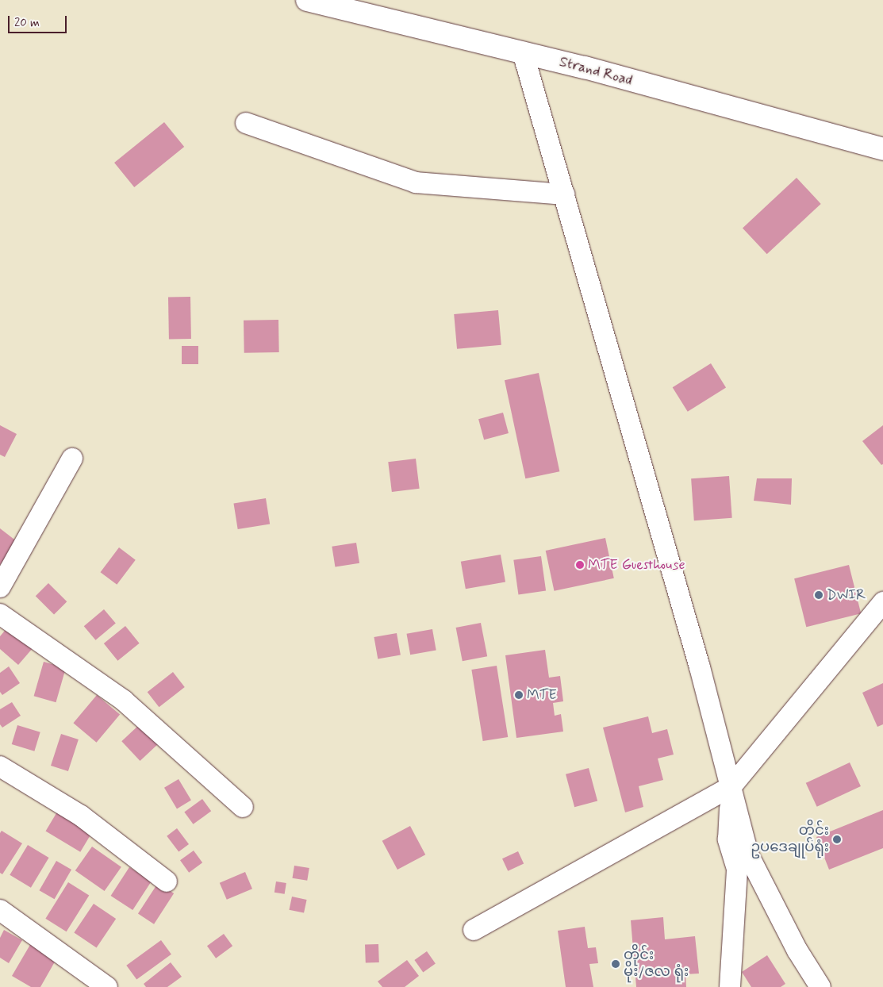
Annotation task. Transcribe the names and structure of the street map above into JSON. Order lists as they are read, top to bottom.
{
  "streets": {
    "street": ["Strand Road"]
  },
  "places": [
    "MTE Guesthouse",
    "DWIR",
    "MTE",
    "တိုင်း ဥပဒေချုပ်ရုံး",
    "တိုင်း မိုး/ဇလ ရုံး"
  ],
  "scale_bar": "20 m"
}
